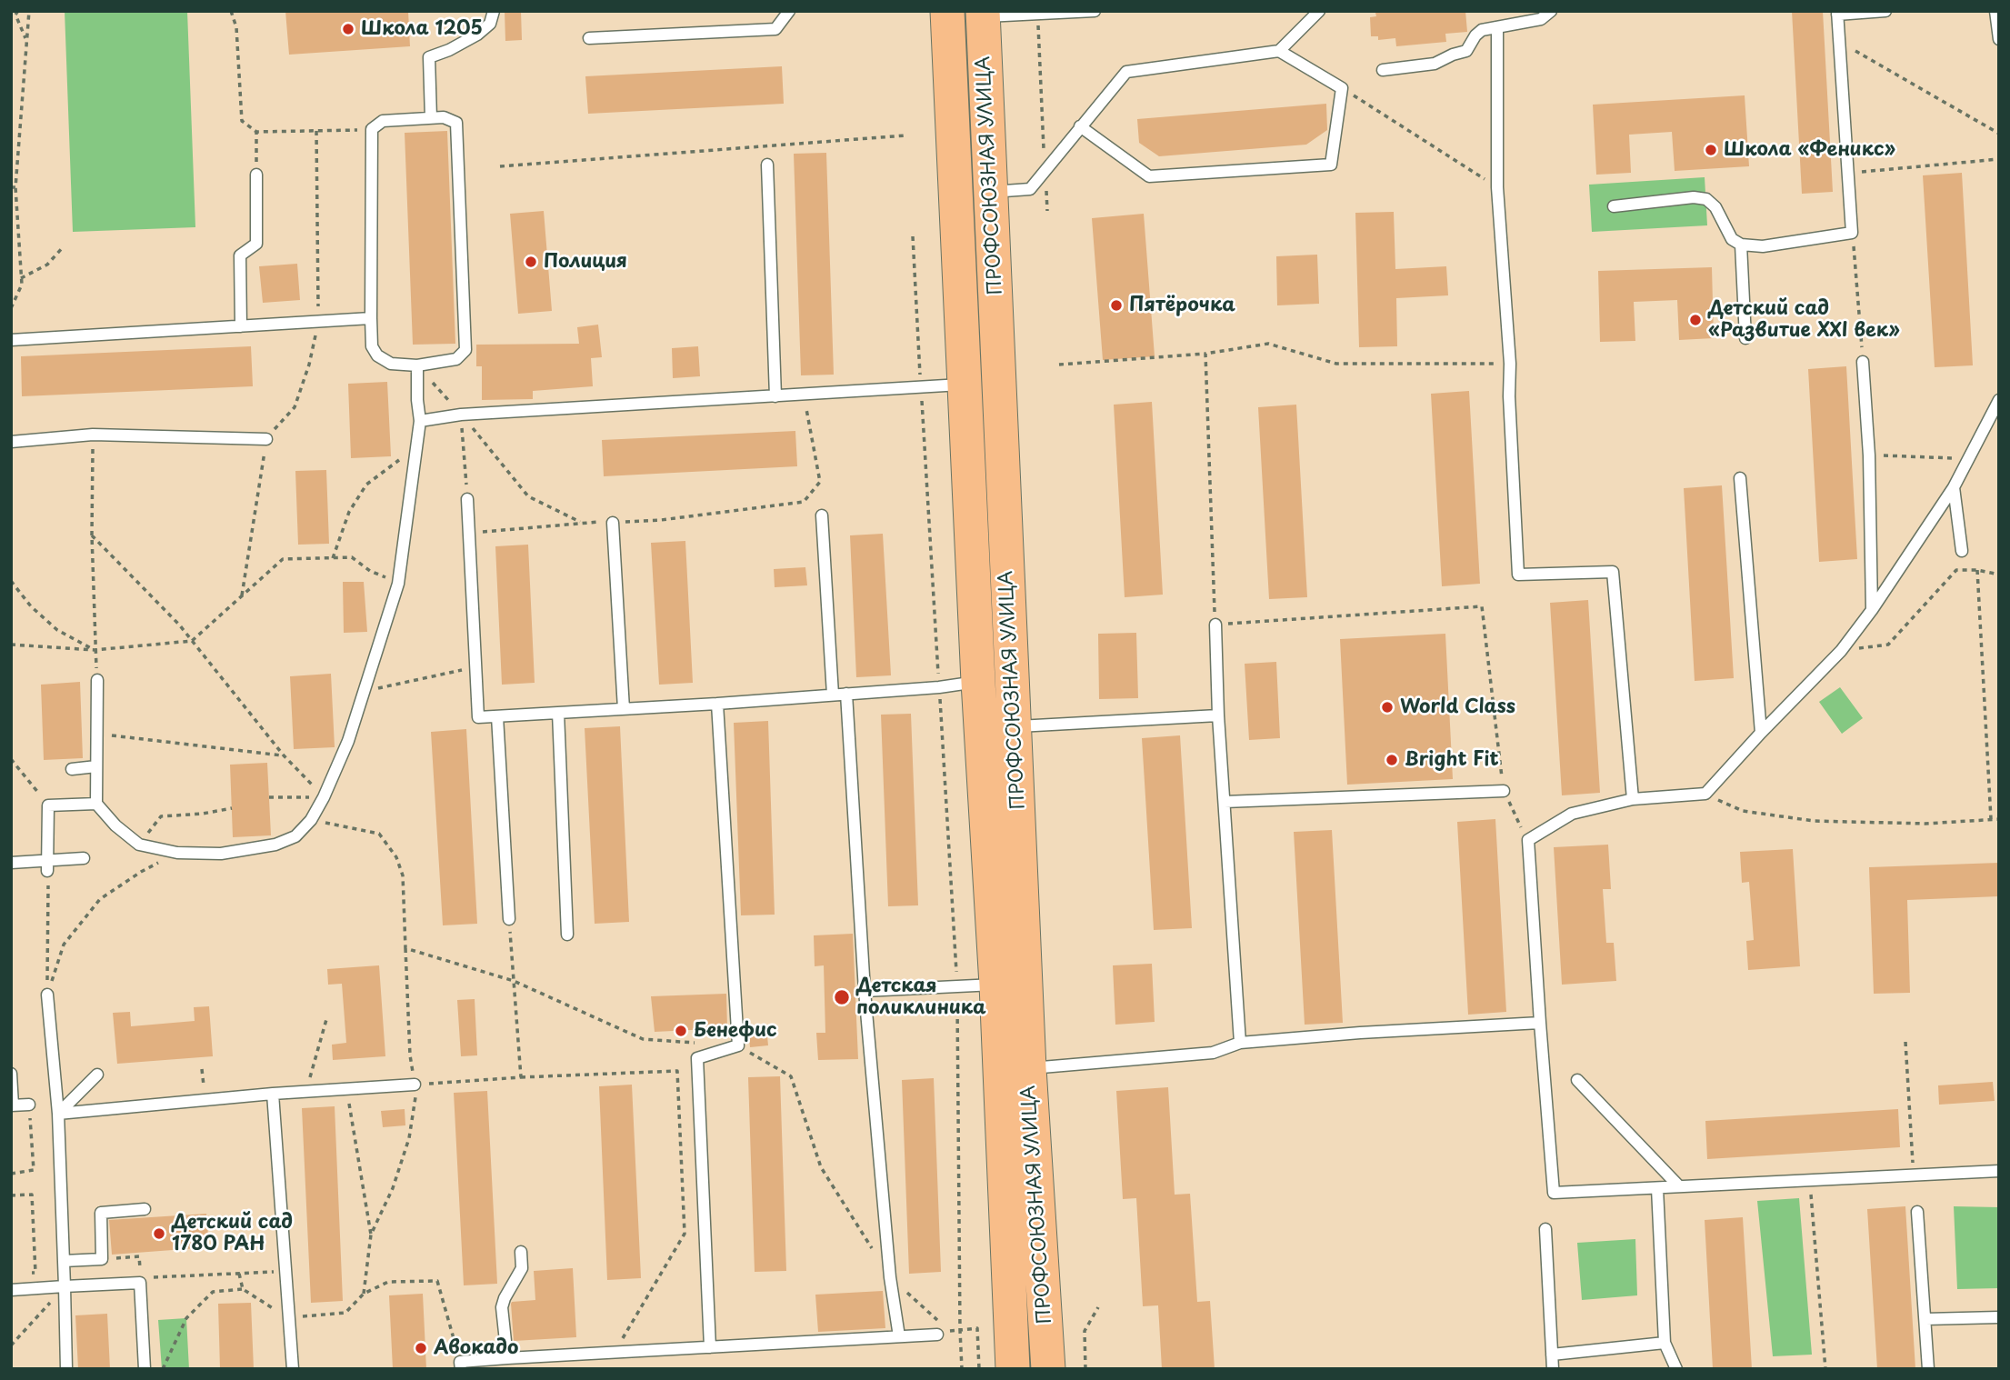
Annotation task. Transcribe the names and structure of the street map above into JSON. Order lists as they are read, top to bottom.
{
  "streets": {
    "main road": ["ПРОФСОЮЗНАЯ УЛИЦА"]
  },
  "places": [
    "Школа 1205",
    "Школа «Феникс»",
    "Полиция",
    "Пятёрочка",
    "Детский сад «Развитие XXI век»",
    "World Class",
    "Bright Fit",
    "Детская поликлиника",
    "Бенефис",
    "Детский сад 1780 РАН",
    "Авокадо"
  ]
}
